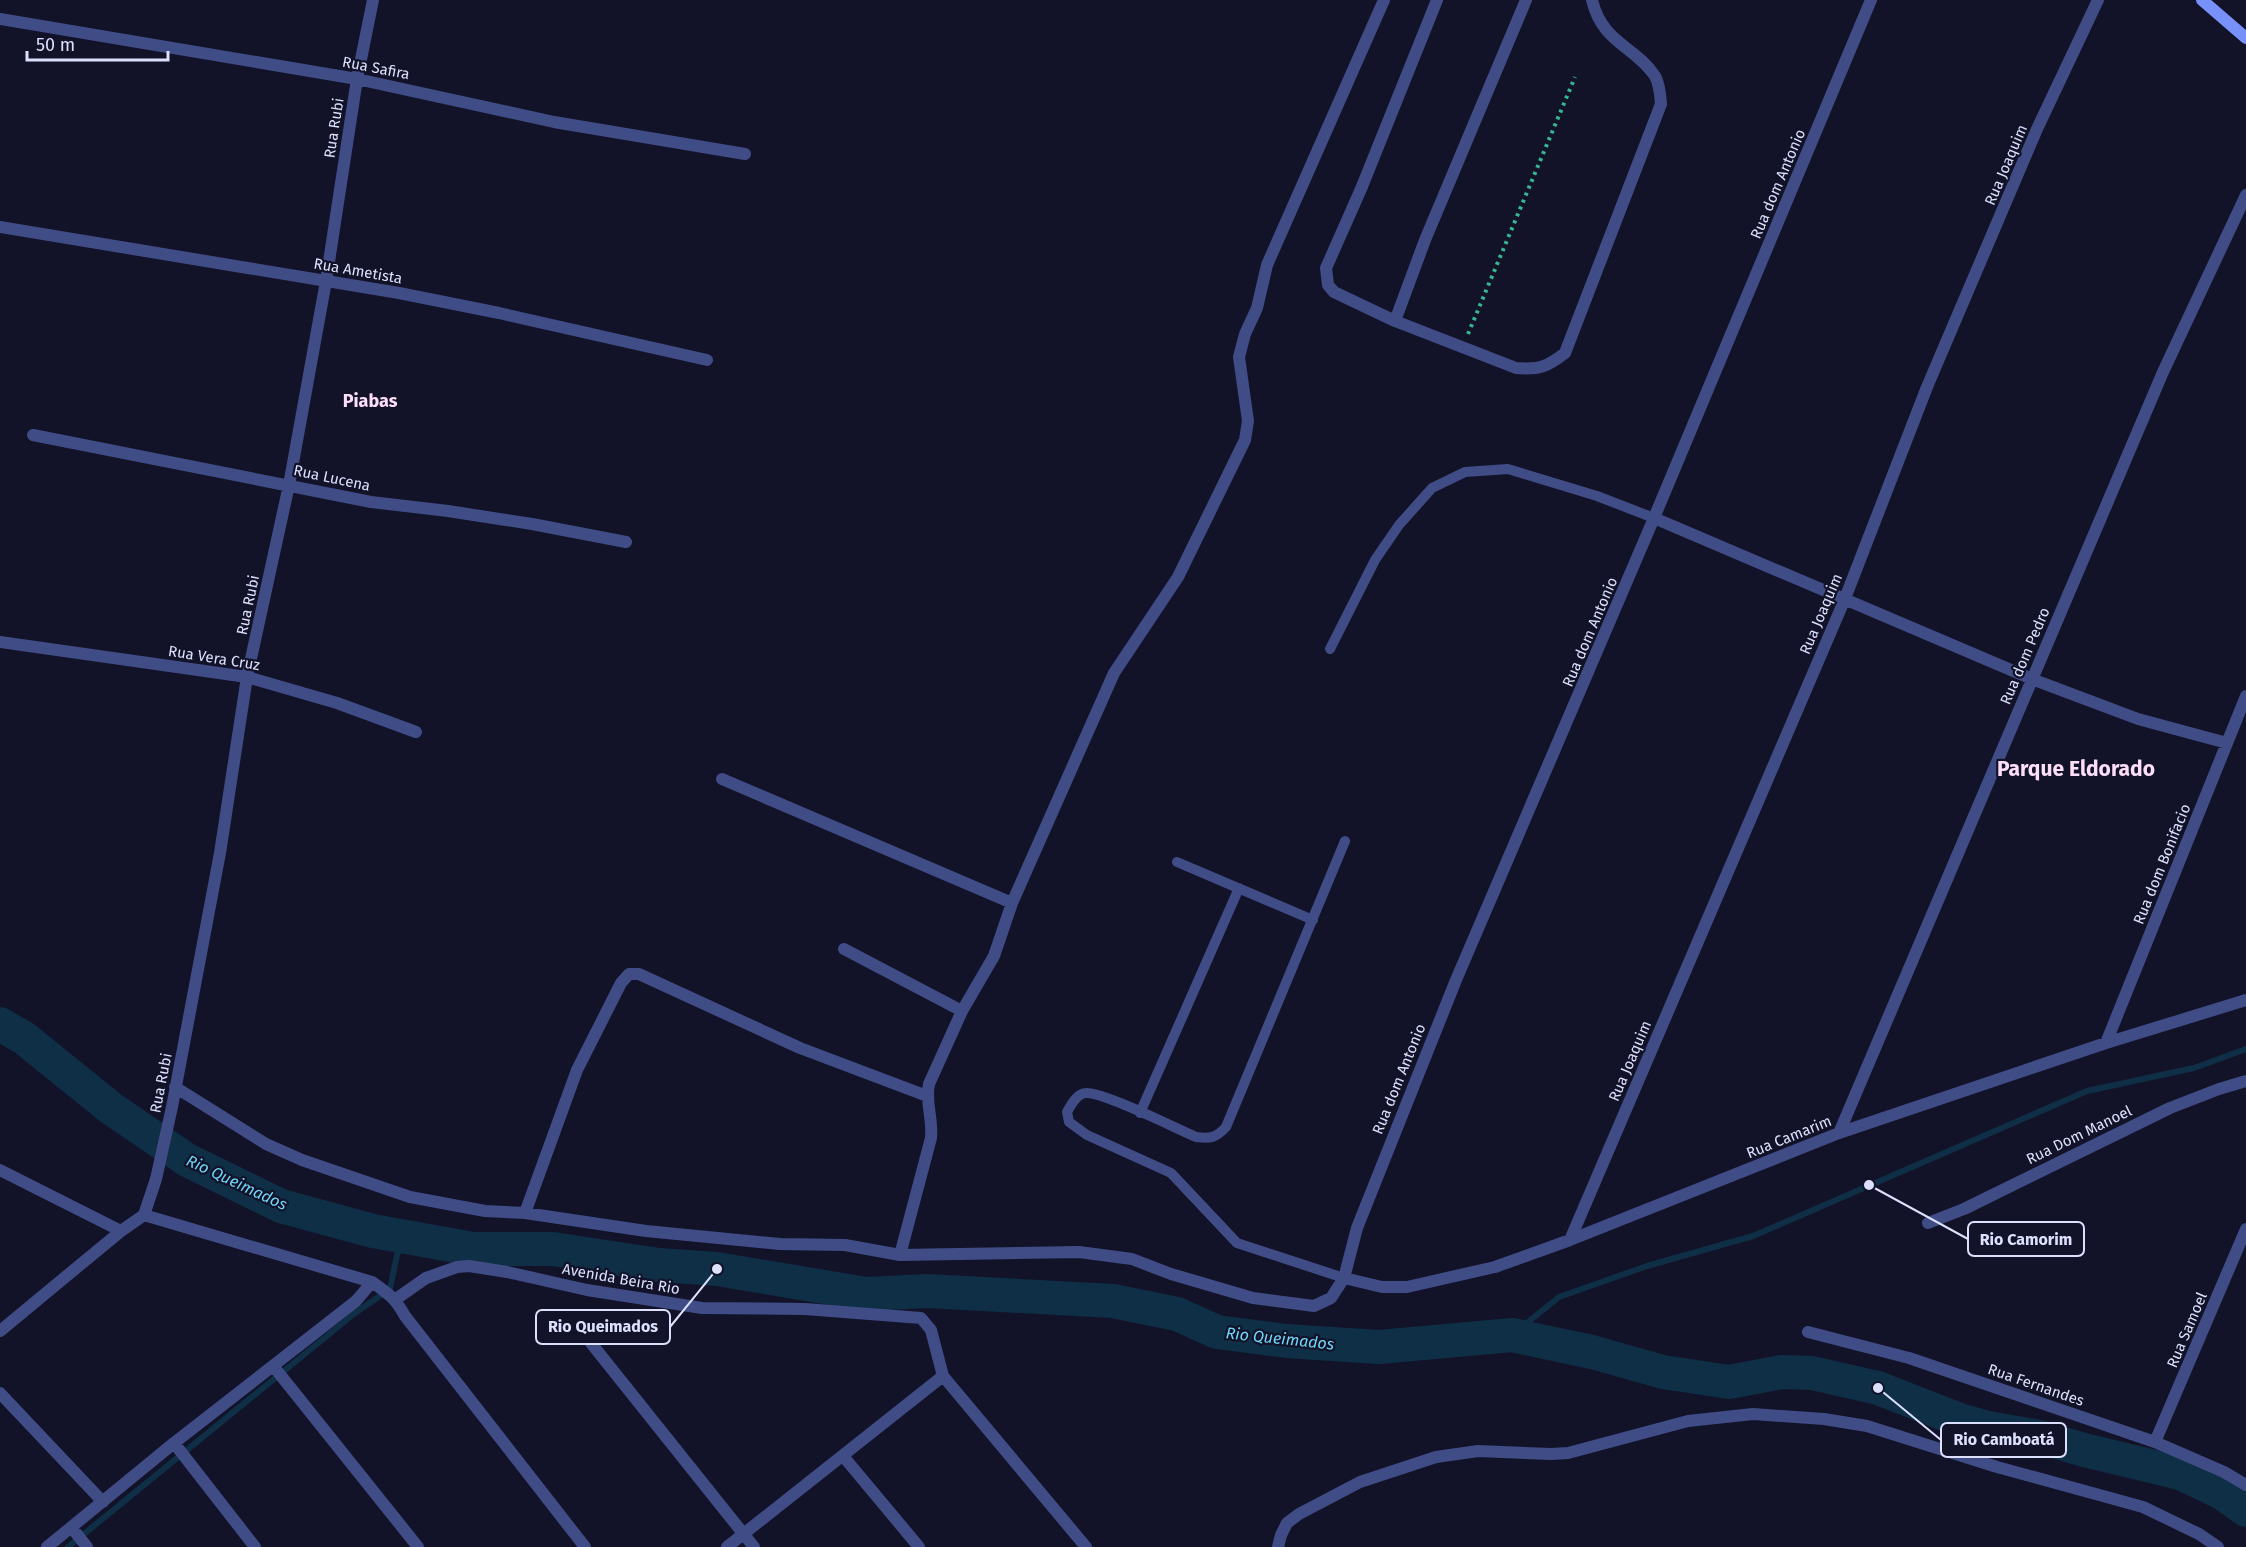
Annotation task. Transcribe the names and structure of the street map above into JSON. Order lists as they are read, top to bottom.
{
  "streets": {
    "street": [
      "Rua Safira",
      "Rua Rubi",
      "Rua Joaquim",
      "Rua dom Antonio",
      "Rua Ametista",
      "Rua Lucena",
      "Rua dom Pedro",
      "Rua Vera Cruz",
      "Rua dom Bonifacio",
      "Rua Dom Manoel",
      "Rua Camarim",
      "Avenida Beira Rio",
      "Rua Samoel",
      "Rua Fernandes"
    ]
  },
  "crossings": [
    ["Rua Safira", "Rua Rubi"],
    ["Rua Rubi", "Rua Ametista"],
    ["Rua Rubi", "Rua Lucena"],
    ["Rua Rubi", "Rua Vera Cruz"],
    ["Rua Joaquim", "Rua Camarim"],
    ["Rua dom Antonio", "Rua Camarim"],
    ["Rua dom Pedro", "Rua Camarim"],
    ["Rua dom Bonifacio", "Rua Camarim"],
    ["Rua Samoel", "Rua Fernandes"]
  ],
  "districts": ["Piabas", "Parque Eldorado"],
  "water": ["Rio Queimados"],
  "places": ["Rio Camorim", "Rio Queimados", "Rio Camboatá"],
  "scale_bar": "50 m"
}
